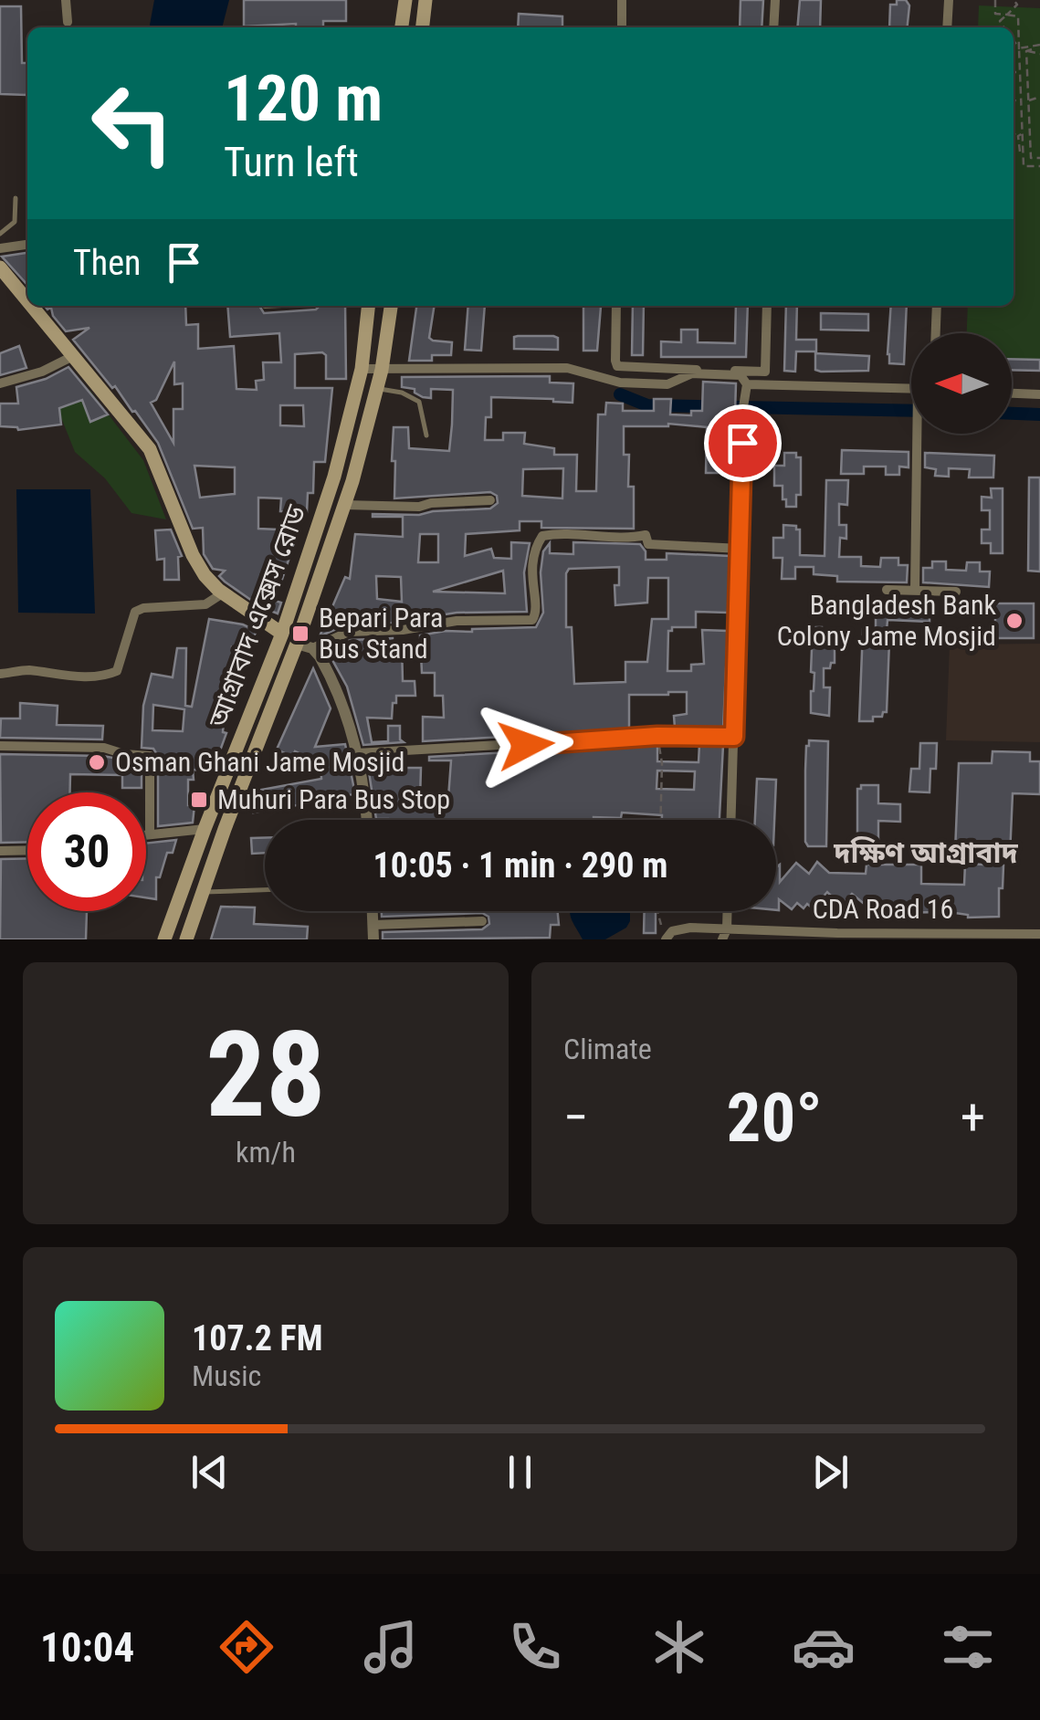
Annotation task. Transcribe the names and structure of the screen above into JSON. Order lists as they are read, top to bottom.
{
  "streets": {
    "main road": ["আগ্রাবাদ এক্সেস রোড"],
    "street": ["CDA Road 16"]
  },
  "districts": ["দক্ষিণ আগ্রাবাদ"],
  "places": {
    "other": ["Bangladesh Bank Colony Jame Mosjid", "Osman Ghani Jame Mosjid"],
    "transit": ["Bepari Para Bus Stand", "Muhuri Para Bus Stop"]
  },
  "north": "left",
  "page": {
    "turn": ["120 m", "Turn left"],
    "then": "Then",
    "limit": "30",
    "trip": "10:05 · 1 min · 290 m",
    "tile": [
      ["28", "km/h"],
      "Climate"
    ],
    "heat": ["−", "20°", "+"],
    "song": ["107.2 FM", "Music"],
    "tabs": "10:04"
  }
}
